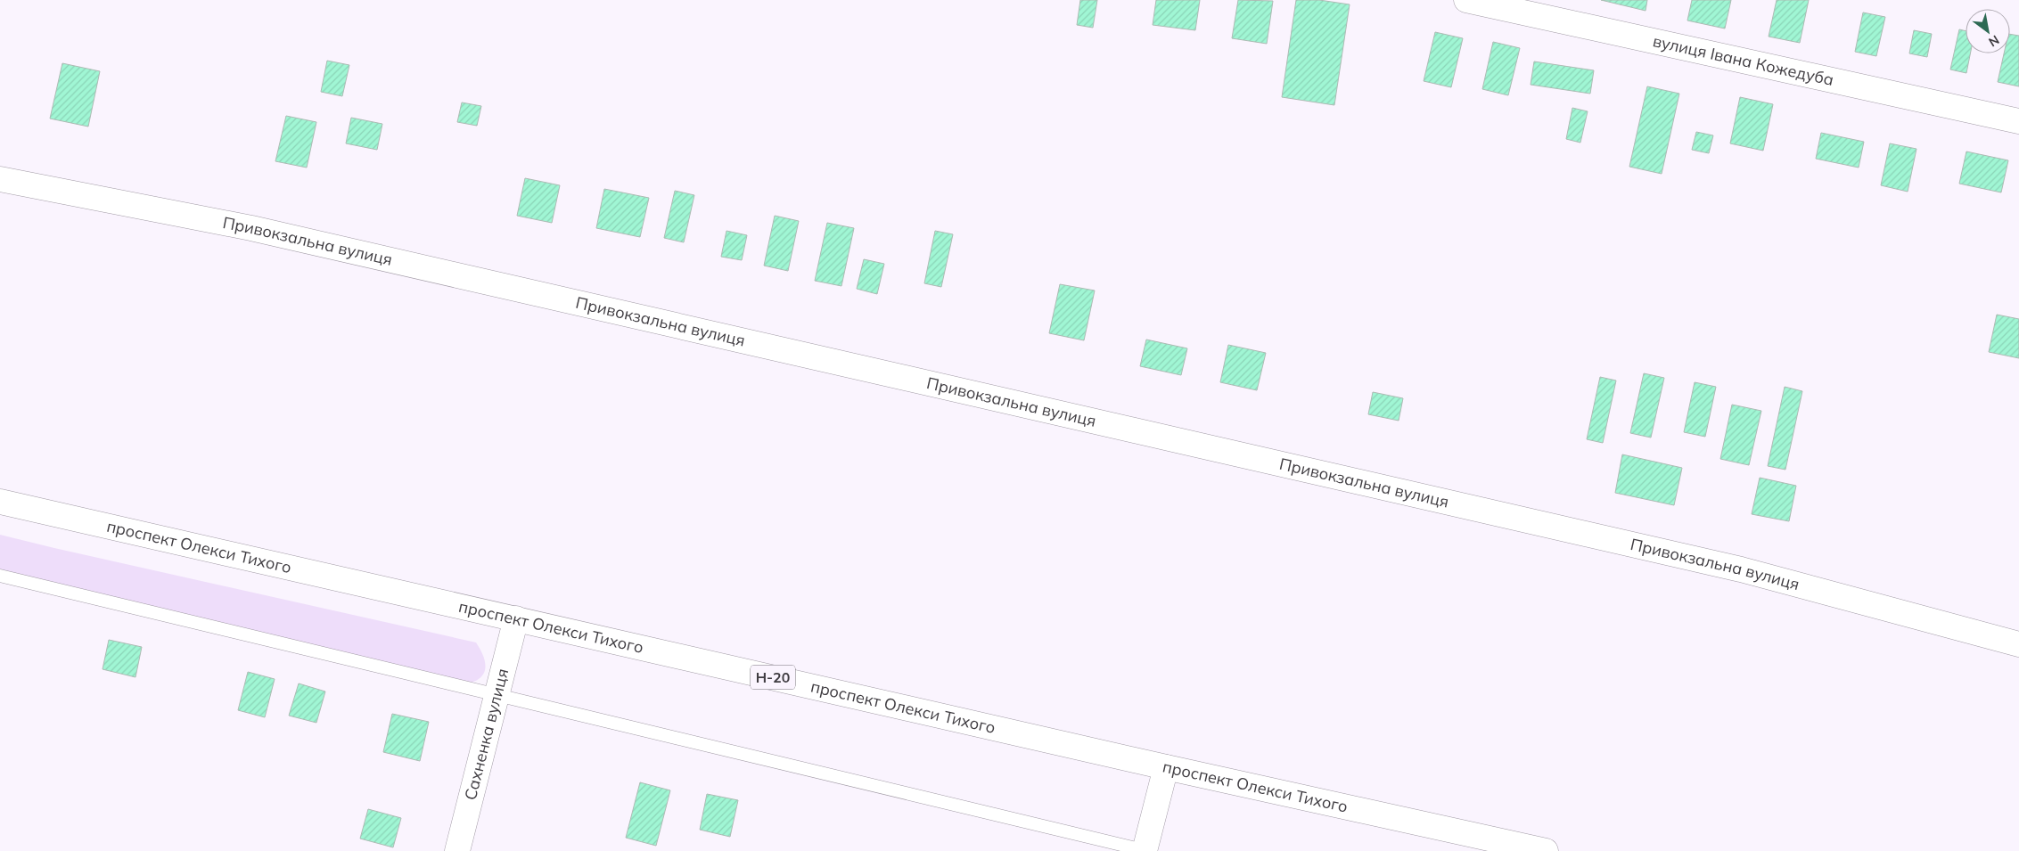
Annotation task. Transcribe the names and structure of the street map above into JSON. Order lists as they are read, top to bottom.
{
  "streets": {
    "street": [
      "вулиця Івана Кожедуба",
      "Привокзальна вулиця",
      "проспект Олекси Тихого",
      "Н-20",
      "Сахненка вулиця"
    ]
  },
  "crossings": [
    ["проспект Олекси Тихого", "Сахненка вулиця"]
  ],
  "north": "bottom right"
}
